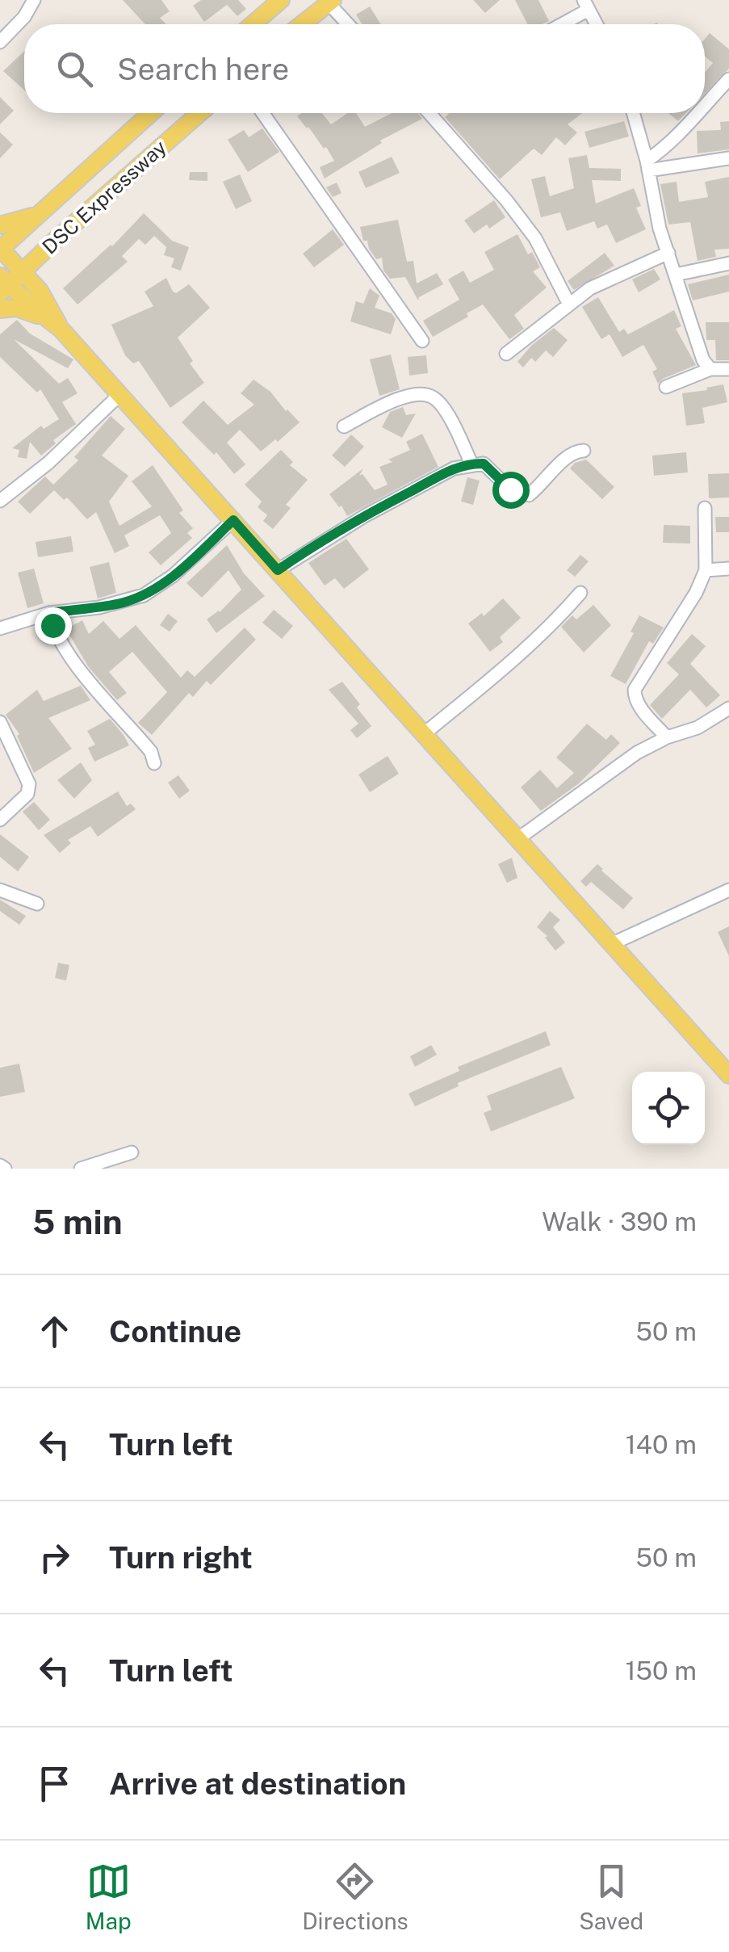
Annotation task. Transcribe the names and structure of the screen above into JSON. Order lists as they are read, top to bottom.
{
  "streets": {
    "main road": ["DSC Expressway"]
  },
  "page": {
    "search": "Search here",
    "heading": ["5 min", "Walk · 390 m"],
    "list": [
      ["Continue", "50 m"],
      ["Turn left", "140 m"],
      ["Turn right", "50 m"],
      ["Turn left", "150 m"],
      "Arrive at destination"
    ],
    "nav": ["Map", "Directions", "Saved"]
  }
}
